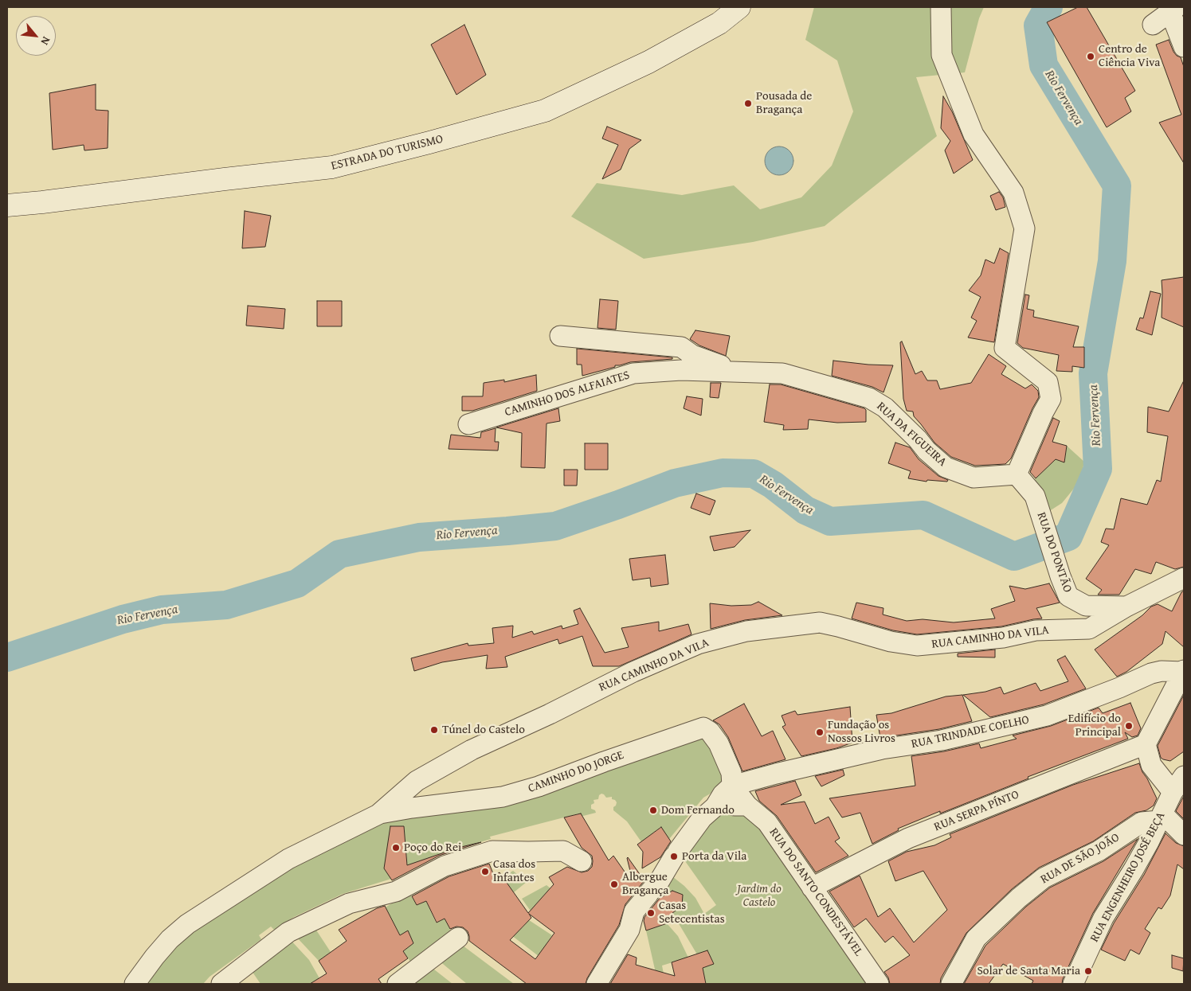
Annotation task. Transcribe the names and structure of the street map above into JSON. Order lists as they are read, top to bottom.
{
  "streets": {
    "street": [
      "ESTRADA DO TURISMO",
      "CAMINHO DOS ALFAIATES",
      "RUA DA FIGUEIRA",
      "RUA DO PONTÃO",
      "RUA CAMINHO DA VILA",
      "RUA TRINDADE COELHO",
      "CAMINHO DO JORGE",
      "RUA SERPA PÍNTO",
      "RUA DE SÃO JOÃO",
      "RUA ENGENHEIRO JOSÉ BEÇA",
      "RUA DO SANTO CONDESTÁVEL"
    ]
  },
  "crossings": [
    ["CAMINHO DOS ALFAIATES", "RUA DA FIGUEIRA"],
    ["RUA DA FIGUEIRA", "RUA DO PONTÃO"],
    ["RUA DO PONTÃO", "RUA CAMINHO DA VILA"],
    ["RUA CAMINHO DA VILA", "CAMINHO DO JORGE"],
    ["RUA TRINDADE COELHO", "CAMINHO DO JORGE"],
    ["RUA TRINDADE COELHO", "RUA DO SANTO CONDESTÁVEL"],
    ["CAMINHO DO JORGE", "RUA DO SANTO CONDESTÁVEL"],
    ["RUA SERPA PÍNTO", "RUA DO SANTO CONDESTÁVEL"],
    ["RUA DE SÃO JOÃO", "RUA ENGENHEIRO JOSÉ BEÇA"]
  ],
  "water": ["Rio Fervença"],
  "parks": ["Jardim do Castelo"],
  "places": [
    "Centro de Ciência Viva",
    "Pousada de Bragança",
    "Edifício do Principal",
    "Túnel do Castelo",
    "Fundação os Nossos Livros",
    "Dom Fernando",
    "Poço do Rei",
    "Porta da Vila",
    "Casa dos Infantes",
    "Albergue Bragança",
    "Casas Setecentistas",
    "Solar de Santa Maria"
  ],
  "north": "bottom right"
}
